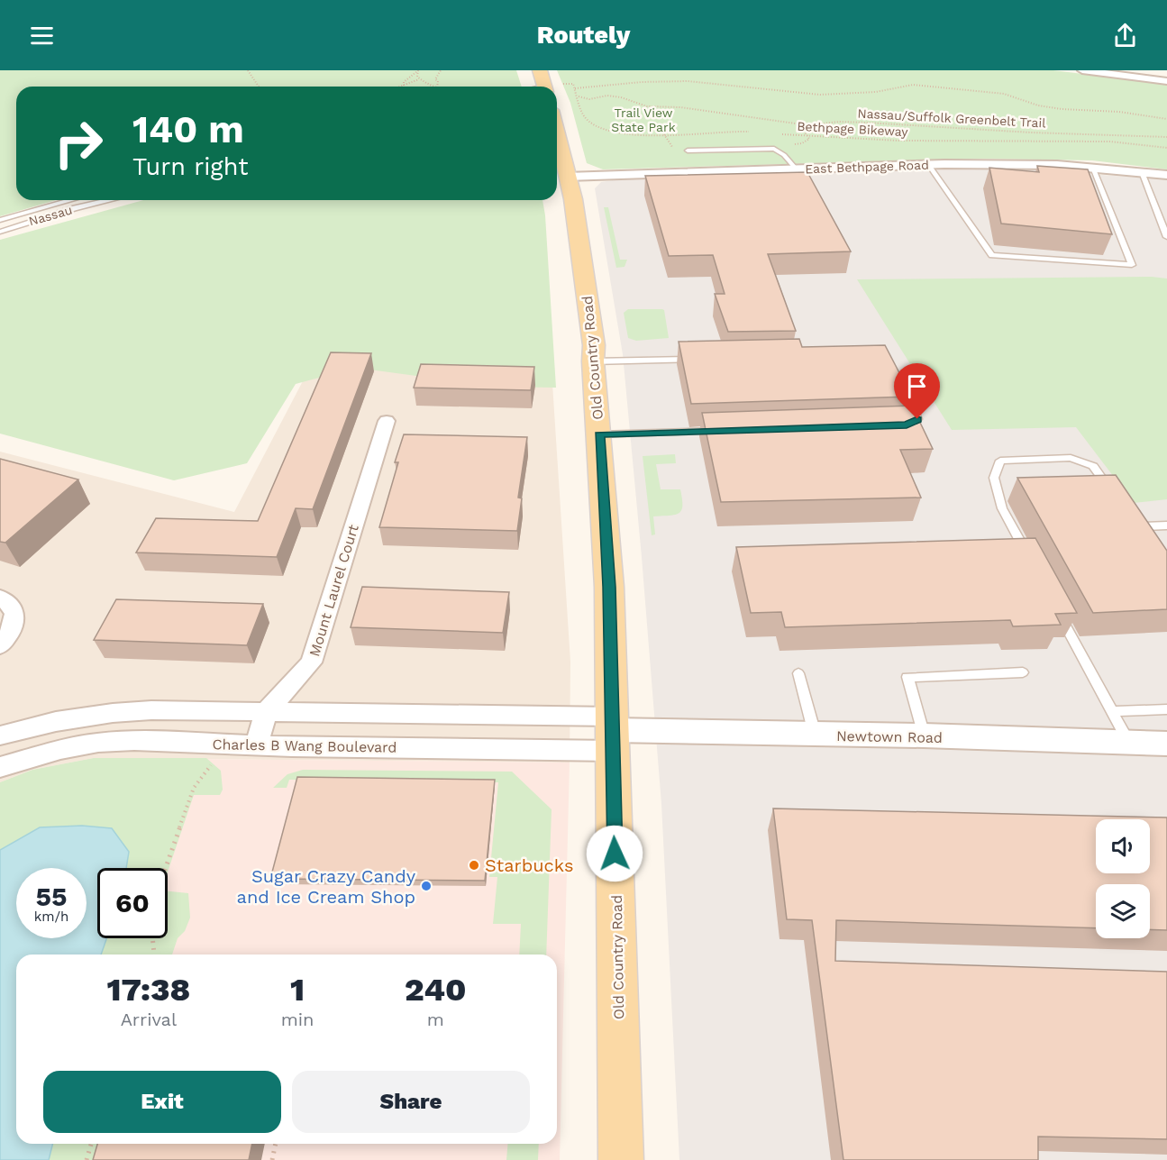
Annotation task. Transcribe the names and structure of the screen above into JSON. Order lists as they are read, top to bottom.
{
  "streets": {
    "main road": ["Old Country Road"],
    "street": [
      "East Bethpage Road",
      "Mount Laurel Court",
      "Newtown Road",
      "Charles B Wang Boulevard"
    ],
    "lane": ["Nassau"],
    "path": ["Nassau/Suffolk Greenbelt Trail", "Bethpage Bikeway"]
  },
  "crossings": [
    ["East Bethpage Road", "Old Country Road"],
    ["Old Country Road", "Newtown Road"],
    ["Old Country Road", "Charles B Wang Boulevard"],
    ["Mount Laurel Court", "Charles B Wang Boulevard"],
    ["Newtown Road", "Charles B Wang Boulevard"]
  ],
  "parks": ["Trail View State Park"],
  "places": ["Starbucks", "Sugar Crazy Candy and Ice Cream Shop"],
  "page": {
    "header": "Routely",
    "turn": ["140 m", "Turn right"],
    "speed": "55 km/h",
    "limit": "60",
    "eta": [
      "17:38",
      "Arrival",
      "1",
      "min",
      "240",
      "m"
    ],
    "buttons": ["Exit", "Share"]
  }
}
